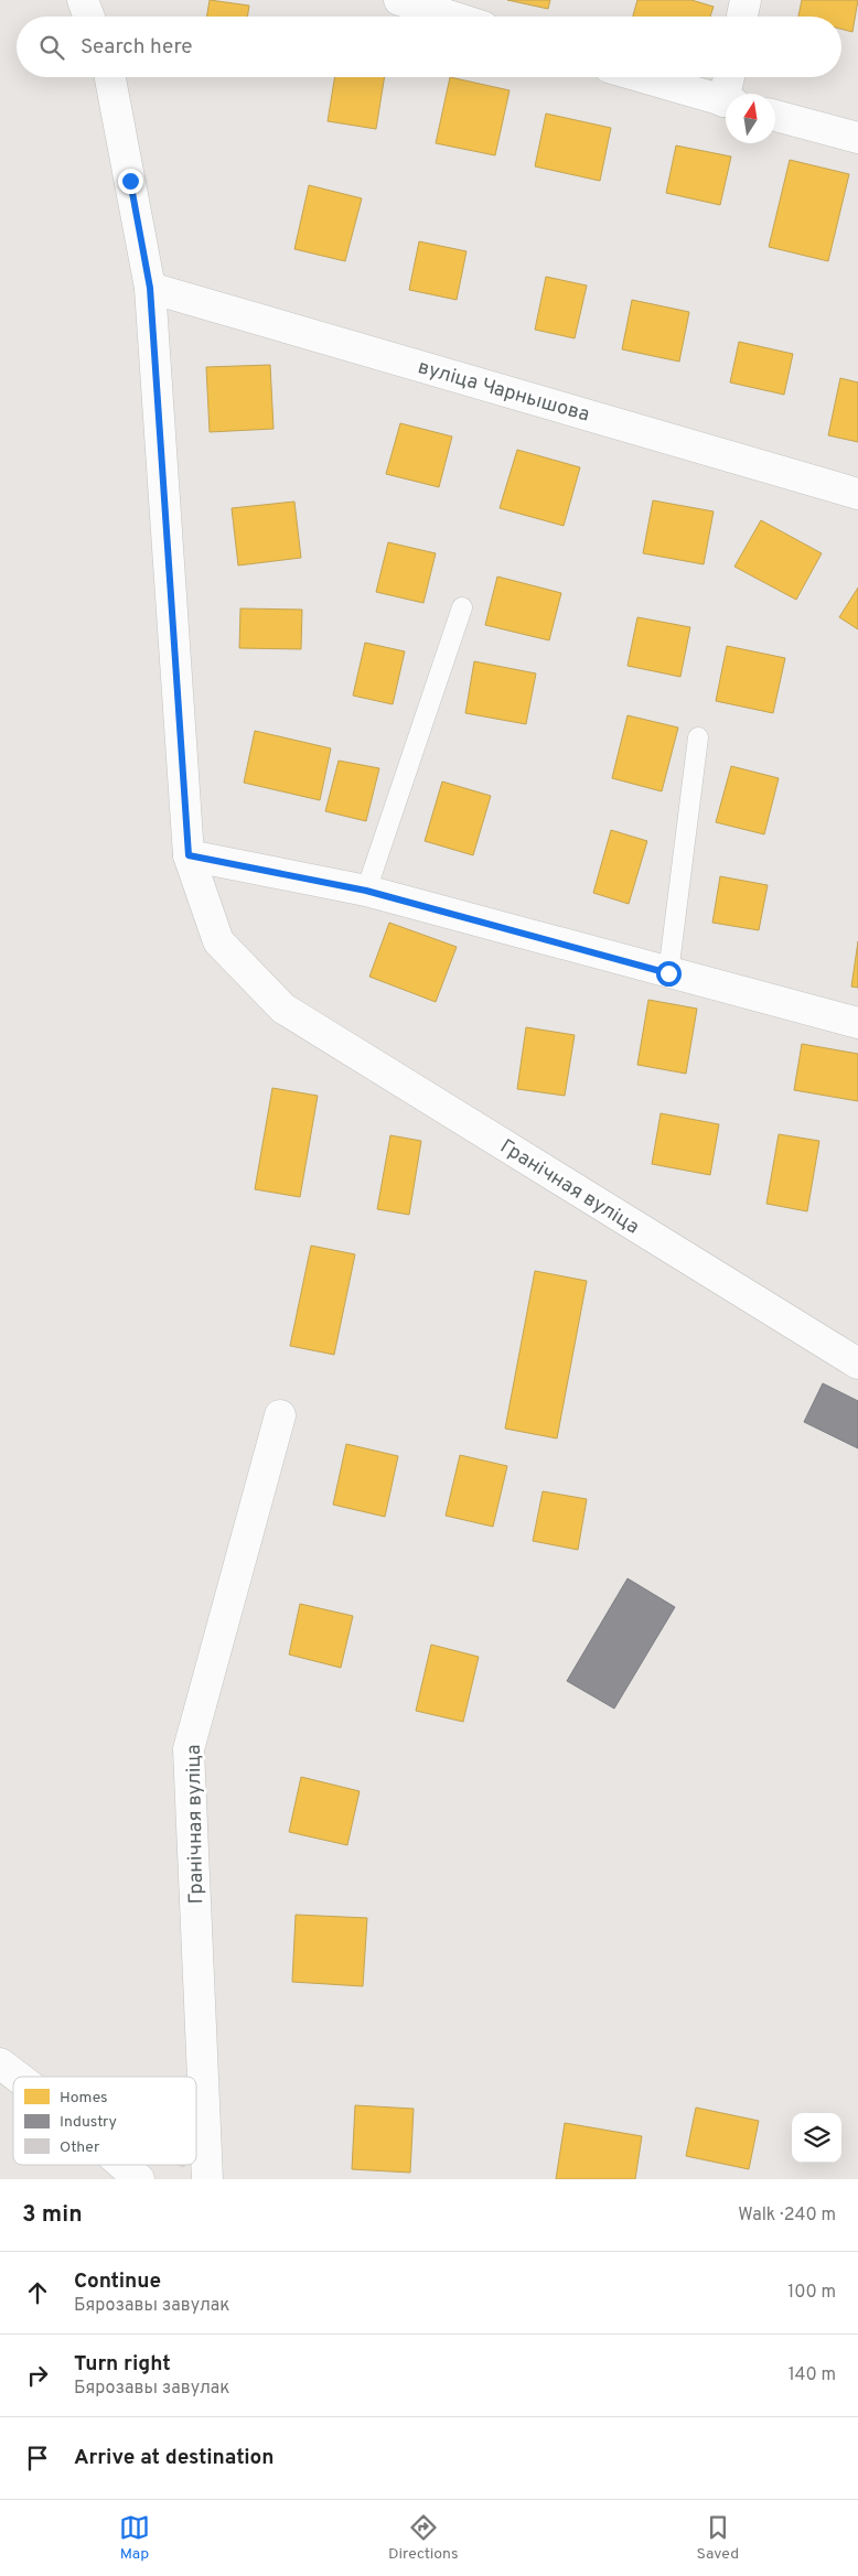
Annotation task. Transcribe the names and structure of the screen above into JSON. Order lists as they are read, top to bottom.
{
  "streets": {
    "street": ["вуліца Чарнышова", "Гранічная вуліца"]
  },
  "crossings": [
    ["вуліца Чарнышова", "Гранічная вуліца"]
  ],
  "legend": ["Homes", "Industry", "Other"],
  "north": "top",
  "page": {
    "search": "Search here",
    "heading": ["3 min", "Walk · 240 m"],
    "list": [
      ["Continue", "Бярозавы завулак", "100 m"],
      ["Turn right", "Бярозавы завулак", "140 m"],
      "Arrive at destination"
    ],
    "nav": ["Map", "Directions", "Saved"]
  }
}
